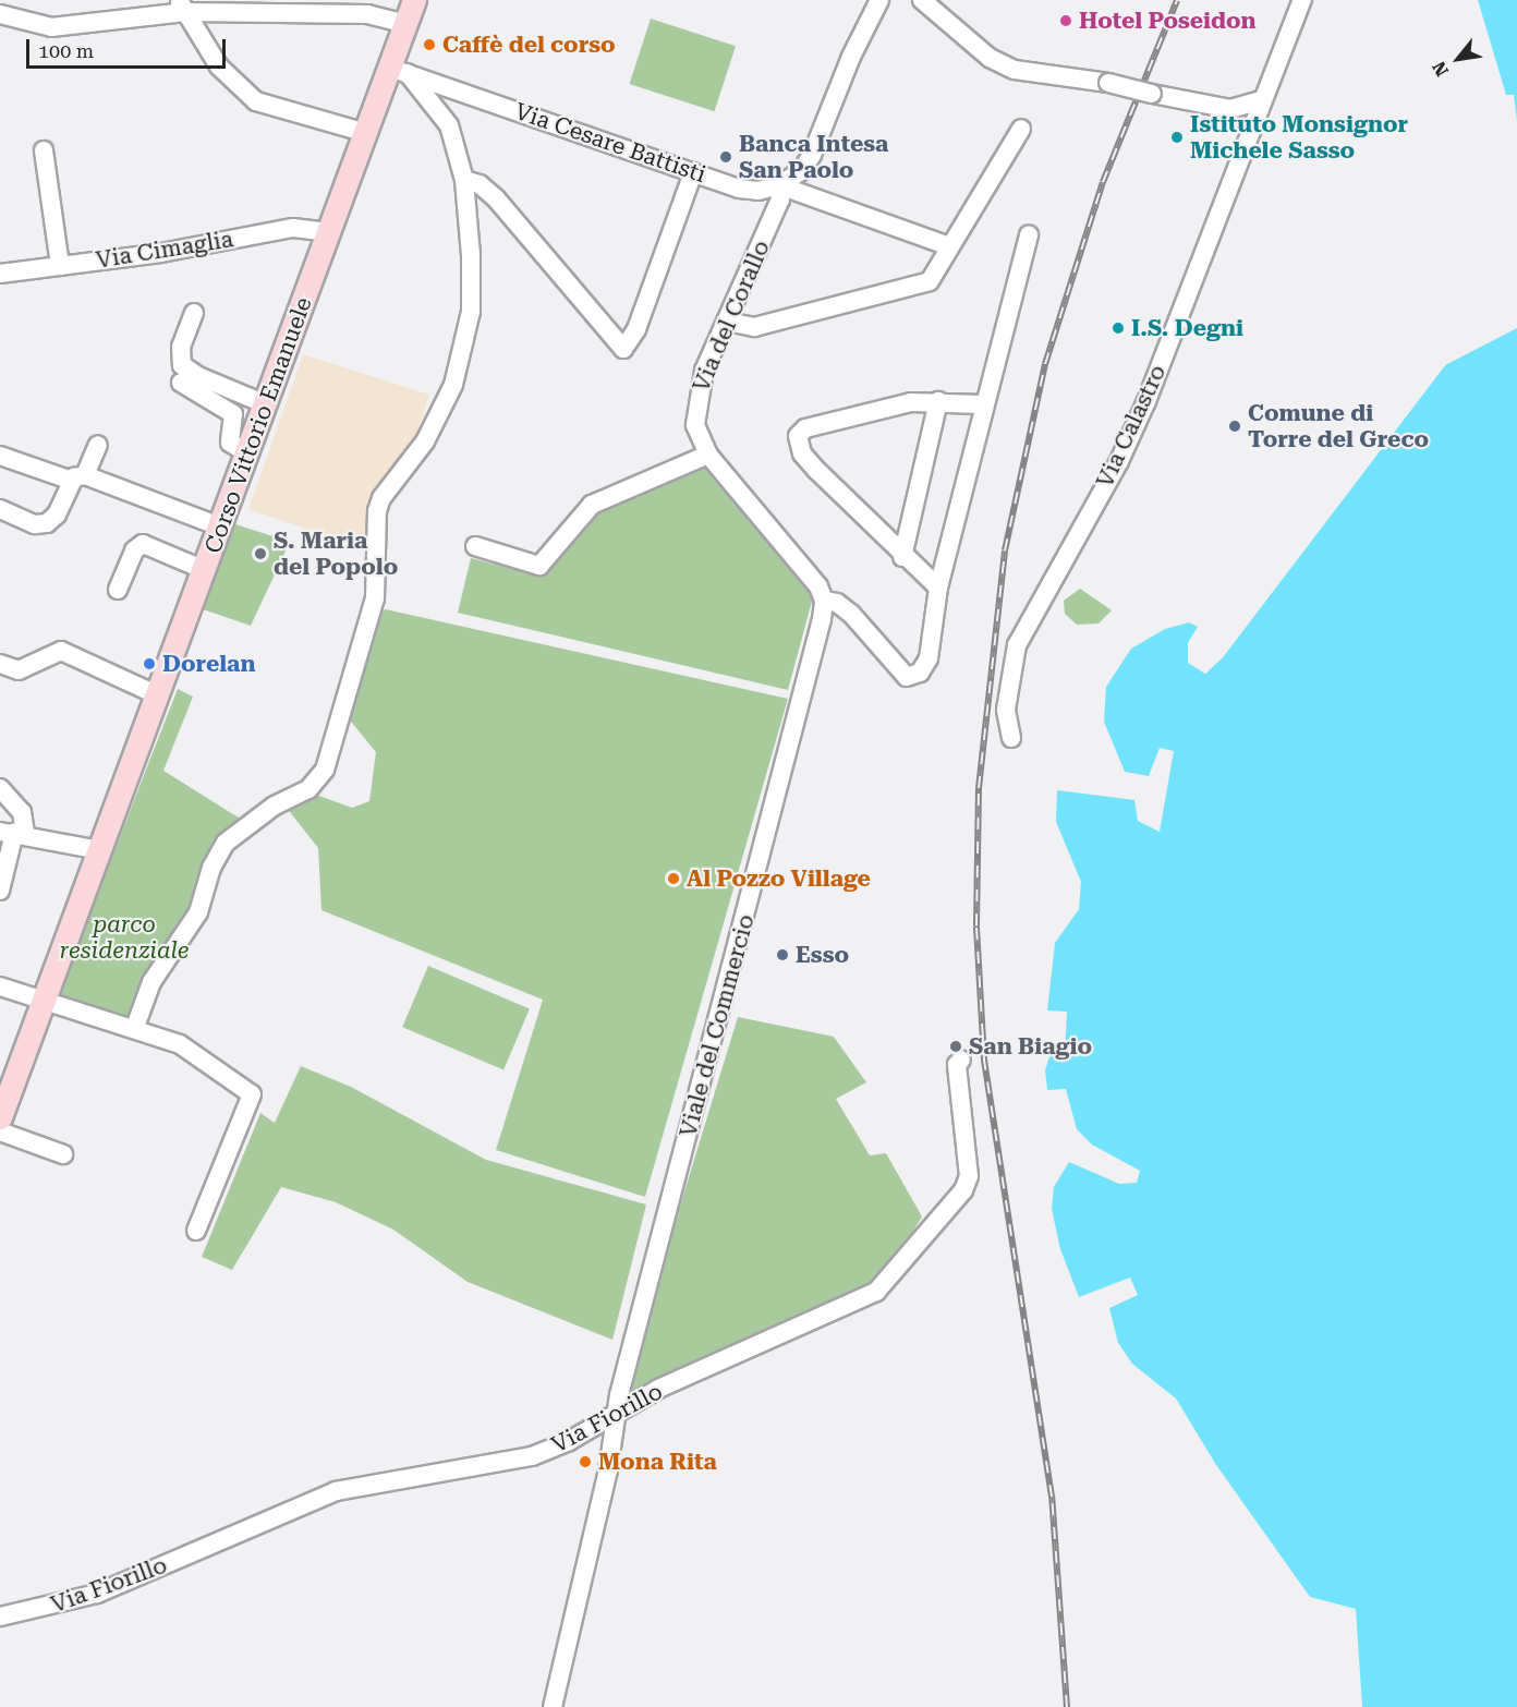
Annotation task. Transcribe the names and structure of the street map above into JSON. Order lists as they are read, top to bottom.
{
  "streets": {
    "main road": ["Corso Vittorio Emanuele"],
    "street": [
      "Via Cesare Battisti",
      "Via Cimaglia",
      "Via del Corallo",
      "Via Calastro",
      "Viale del Commercio",
      "Via Fiorillo"
    ]
  },
  "crossings": [
    ["Via Cesare Battisti", "Via del Corallo"],
    ["Via Cesare Battisti", "Corso Vittorio Emanuele"],
    ["Via Cimaglia", "Corso Vittorio Emanuele"],
    ["Via del Corallo", "Viale del Commercio"],
    ["Viale del Commercio", "Via Fiorillo"]
  ],
  "parks": ["parco residenziale"],
  "places": [
    "Hotel Poseidon",
    "Caffè del corso",
    "Istituto Monsignor Michele Sasso",
    "Banca Intesa San Paolo",
    "I.S. Degni",
    "Comune di Torre del Greco",
    "S. Maria del Popolo",
    "Dorelan",
    "Al Pozzo Village",
    "Esso",
    "San Biagio",
    "Mona Rita"
  ],
  "scale_bar": "100 m",
  "north": "bottom left"
}
